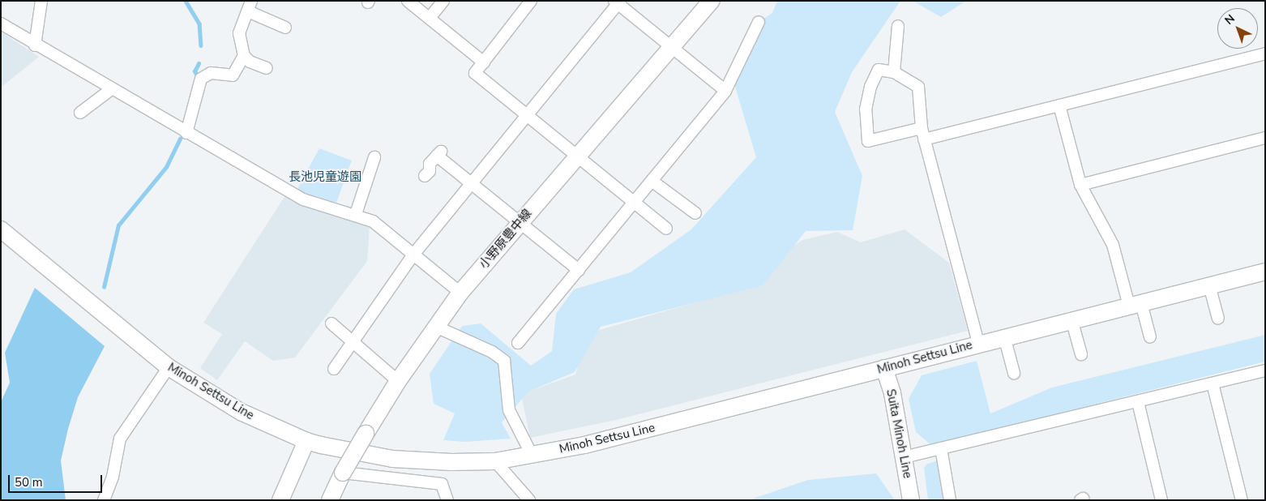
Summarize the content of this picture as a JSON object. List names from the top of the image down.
{
  "streets": {
    "main road": ["小野原豊中線", "Minoh Settsu Line", "Suita Minoh Line"]
  },
  "crossings": [
    ["Minoh Settsu Line", "Suita Minoh Line"]
  ],
  "parks": ["長池児童遊園"],
  "scale_bar": "50 m",
  "north": "top left"
}
